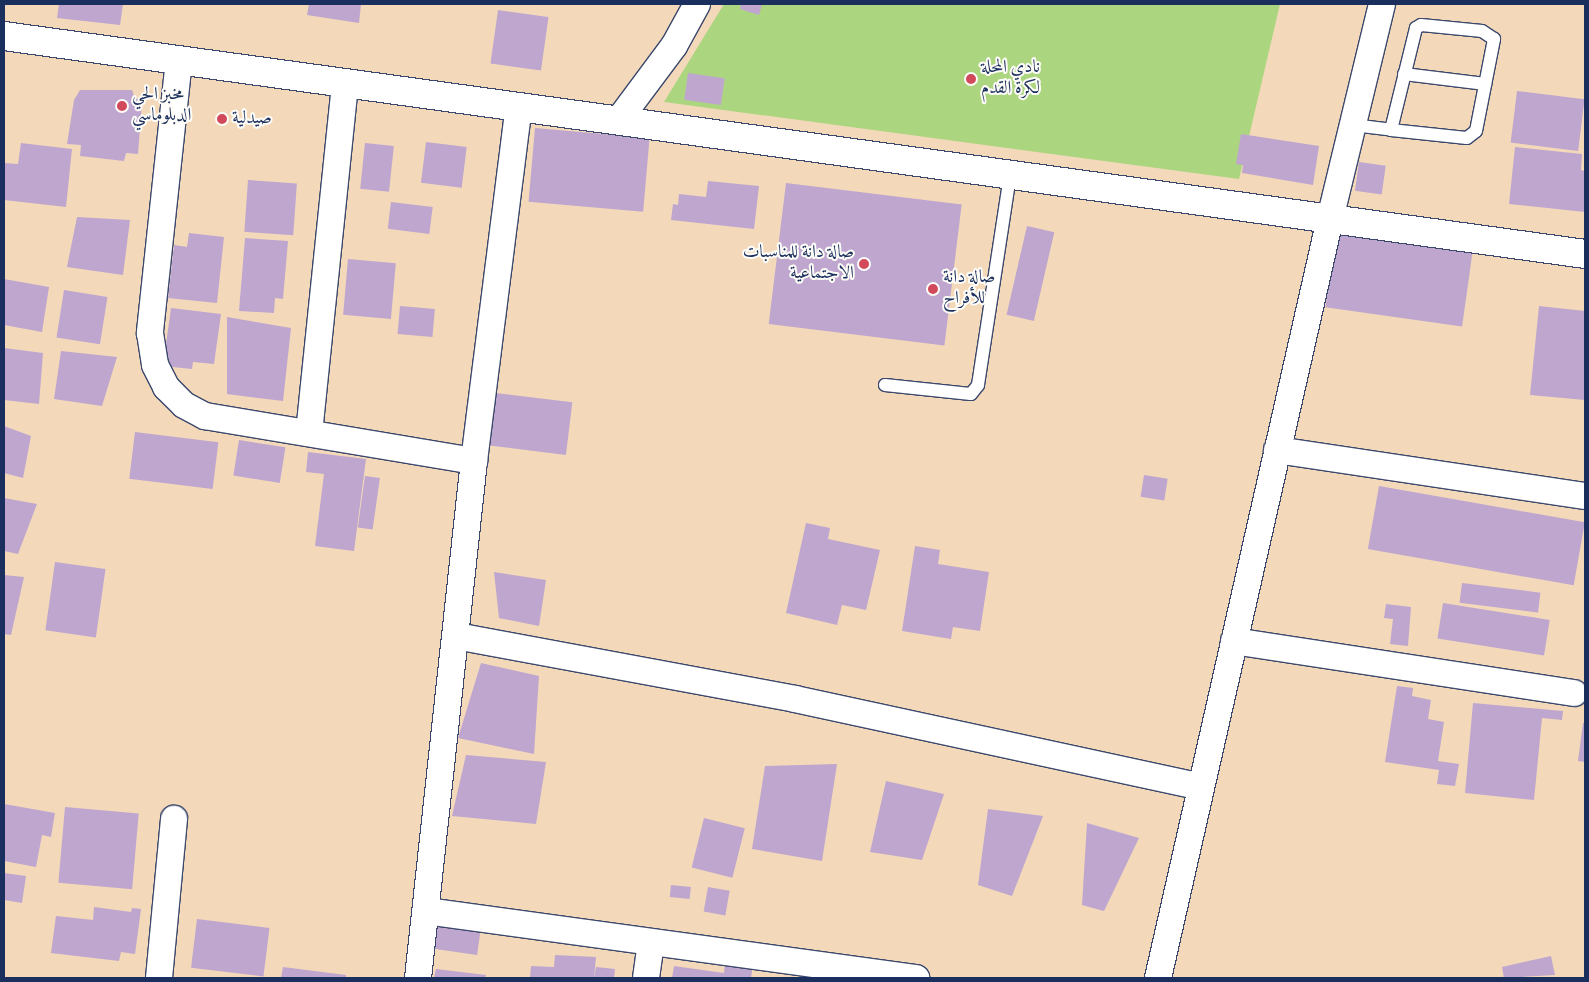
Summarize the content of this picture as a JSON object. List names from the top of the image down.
{
  "places": [
    "نادي المحلة لكرة القدم",
    "مخبز الحي الدبلوماسي",
    "صيدلية",
    "صالة دانة للمناسبات الاجتماعية",
    "صالة دانة للأفراح"
  ]
}
